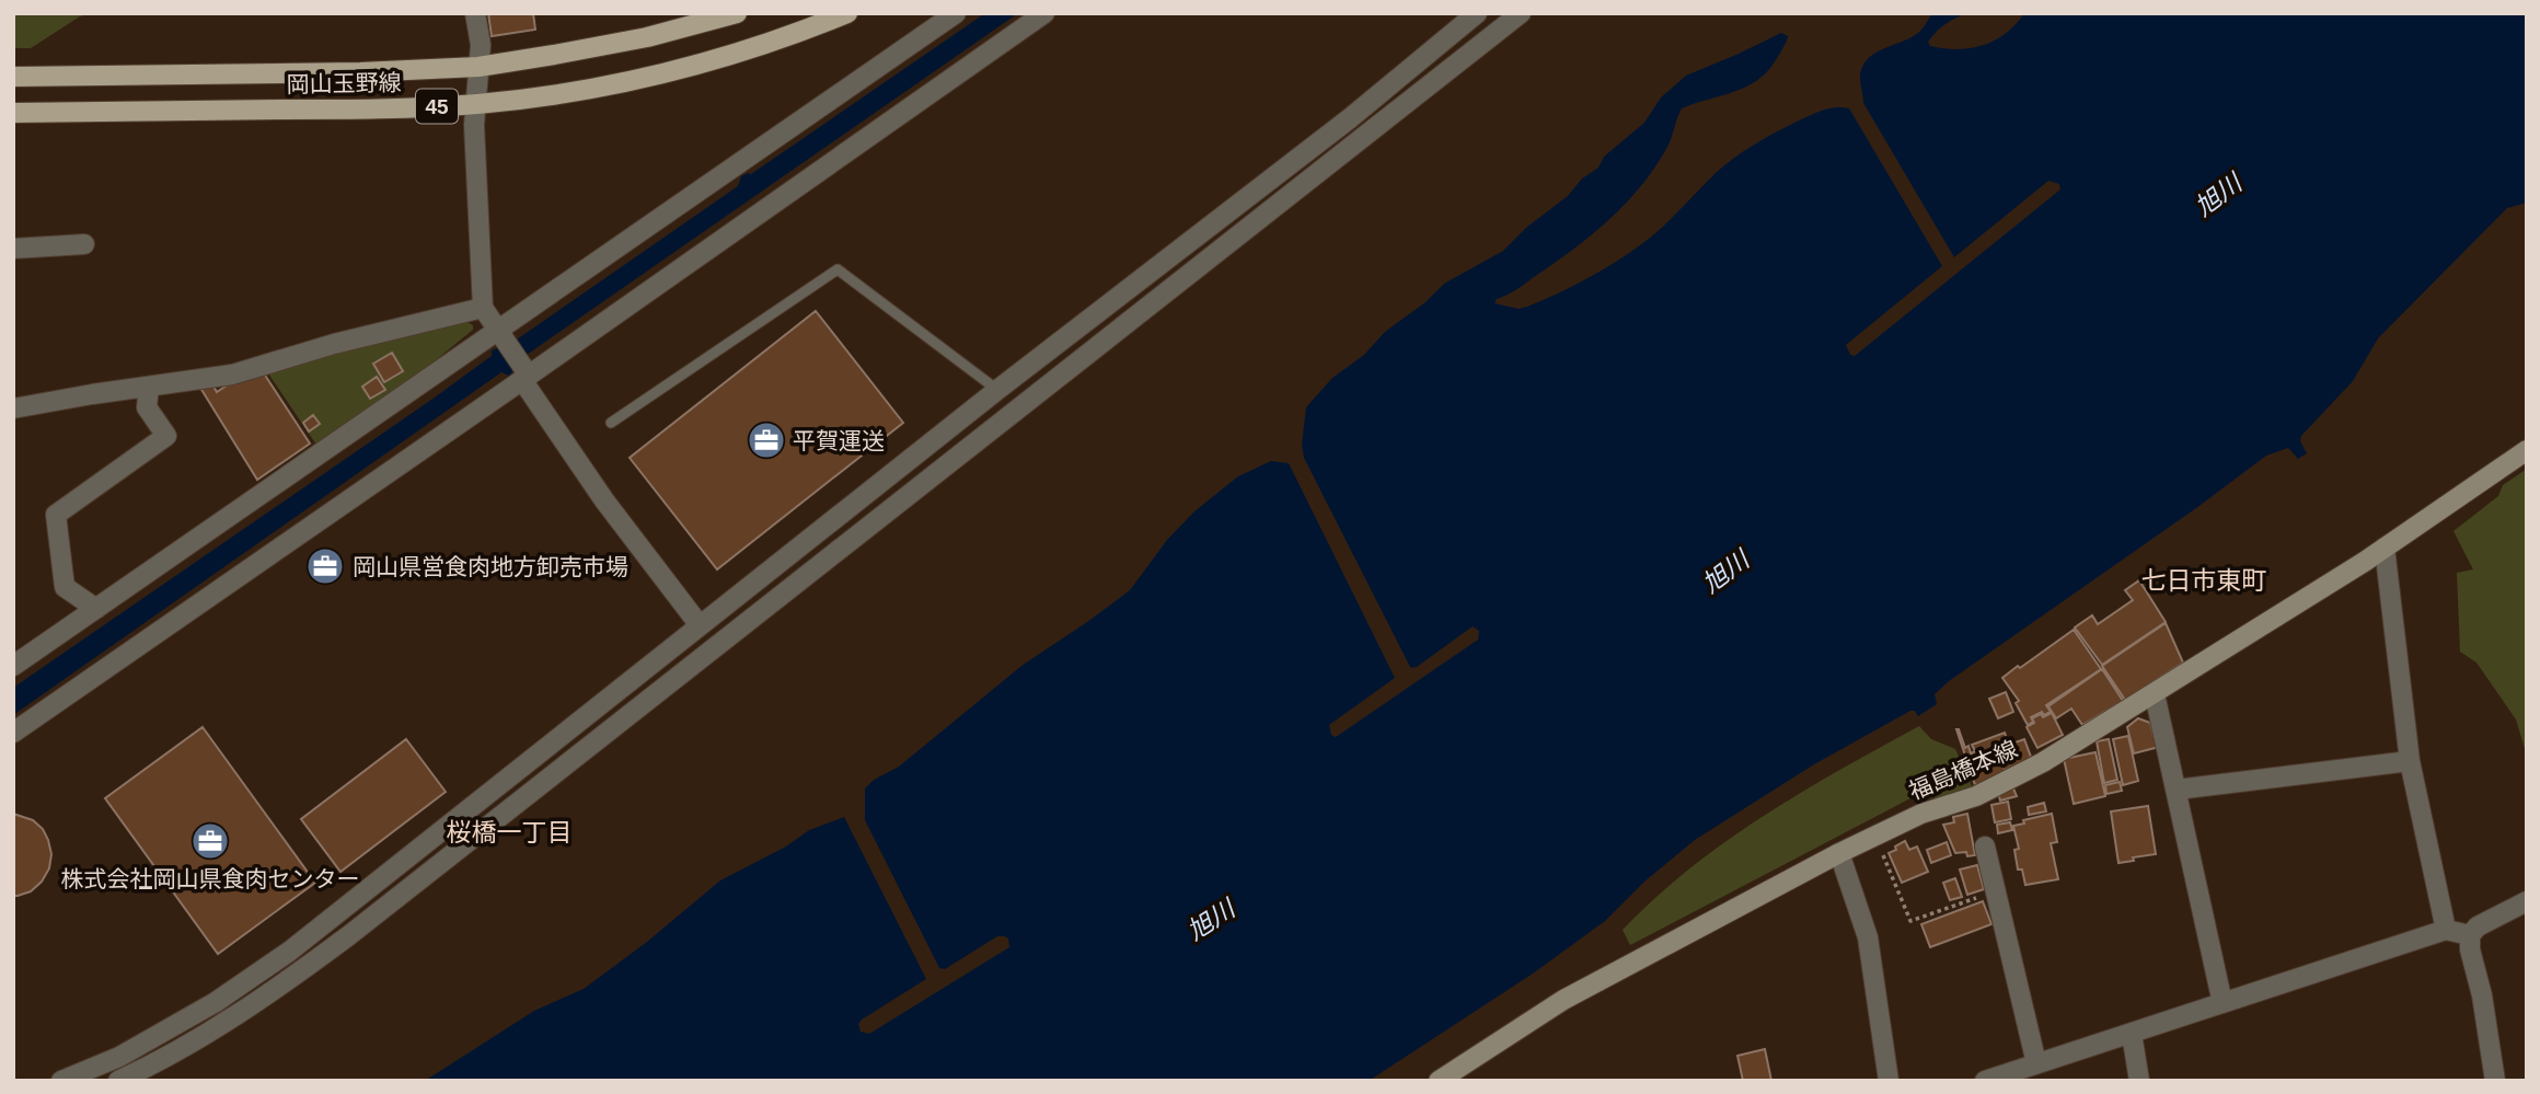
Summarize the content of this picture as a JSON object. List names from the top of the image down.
{
  "streets": {
    "main road": ["岡山玉野線", "45", "福島橋本線"]
  },
  "districts": ["七日市東町", "桜橋一丁目"],
  "water": ["旭川"],
  "places": {
    "office": ["平賀運送", "岡山県営食肉地方卸売市場", "株式会社岡山県食肉センター"]
  }
}
